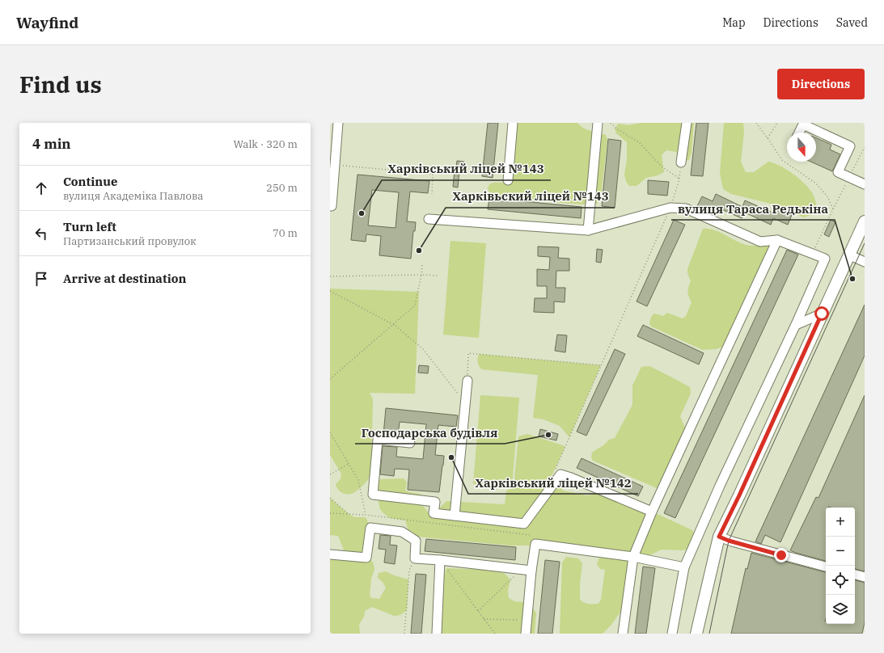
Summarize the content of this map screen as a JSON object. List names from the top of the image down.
{
  "places": [
    "Харківський ліцей №143",
    "Харківьский ліцей №143",
    "вулиця Тараса Редькіна",
    "Господарська будівля",
    "Харківський ліцей №142"
  ],
  "north": "bottom",
  "page": {
    "header": "Wayfind",
    "nav": ["Map", "Directions", "Saved"],
    "buttons": "Directions",
    "title": "Find us",
    "heading": ["4 min", "Walk · 320 m"],
    "list": [
      ["Continue", "вулиця Академіка Павлова", "250 m"],
      ["Turn left", "Партизанський провулок", "70 m"],
      "Arrive at destination"
    ],
    "map_buttons": ["+", "−"]
  }
}
